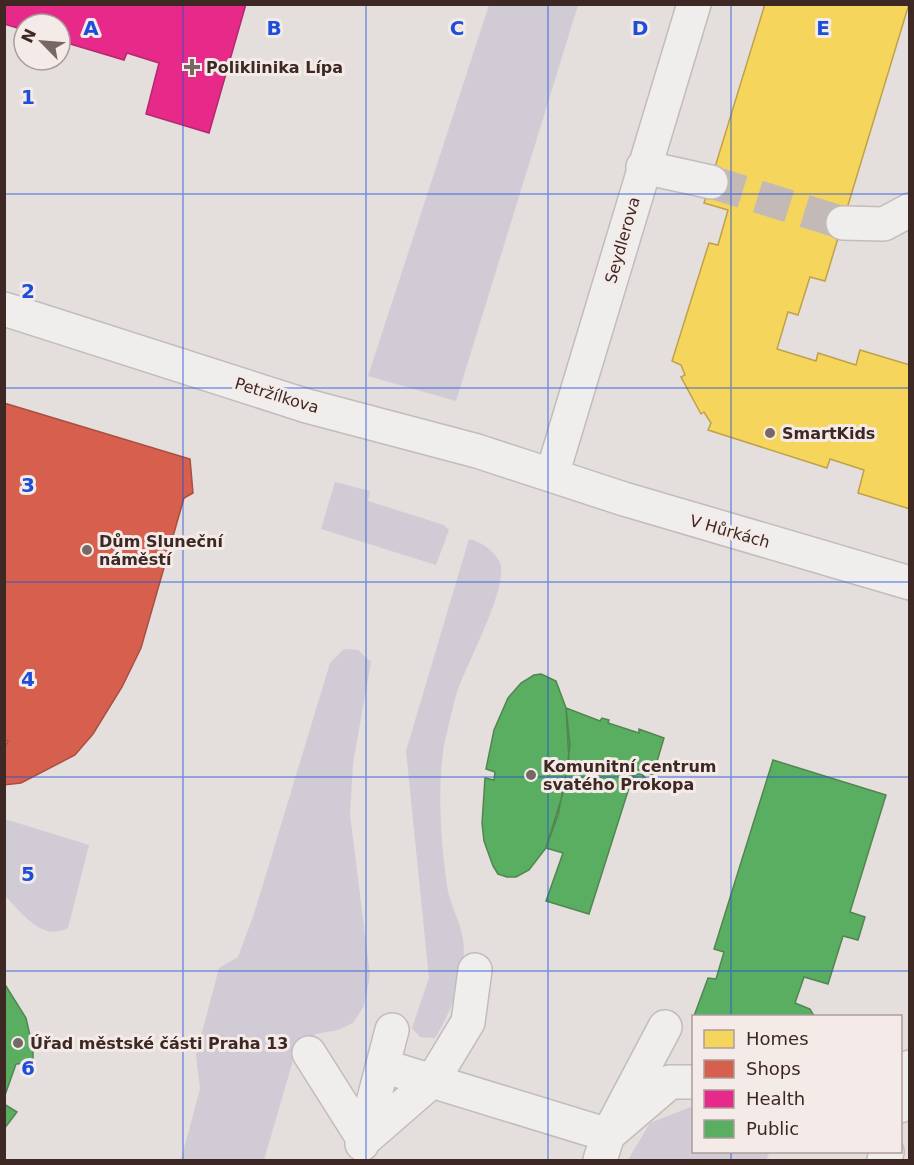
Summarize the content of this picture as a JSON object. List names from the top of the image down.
{
  "streets": {
    "street": ["Seydlerova", "Petržílkova", "V Hůrkách"]
  },
  "crossings": [
    ["Seydlerova", "Petržílkova"],
    ["Seydlerova", "V Hůrkách"],
    ["Petržílkova", "V Hůrkách"]
  ],
  "places": {
    "health": ["Poliklinika Lípa"],
    "other": [
      "SmartKids",
      "Dům Sluneční náměstí",
      "Komunitní centrum svatého Prokopa",
      "Úřad městské části Praha 13"
    ]
  },
  "legend": [
    "Homes",
    "Shops",
    "Health",
    "Public"
  ],
  "north": "top left",
  "grid": {
    "columns": [
      "A",
      "B",
      "C",
      "D",
      "E"
    ],
    "rows": [
      "1",
      "2",
      "3",
      "4",
      "5",
      "6"
    ]
  }
}
